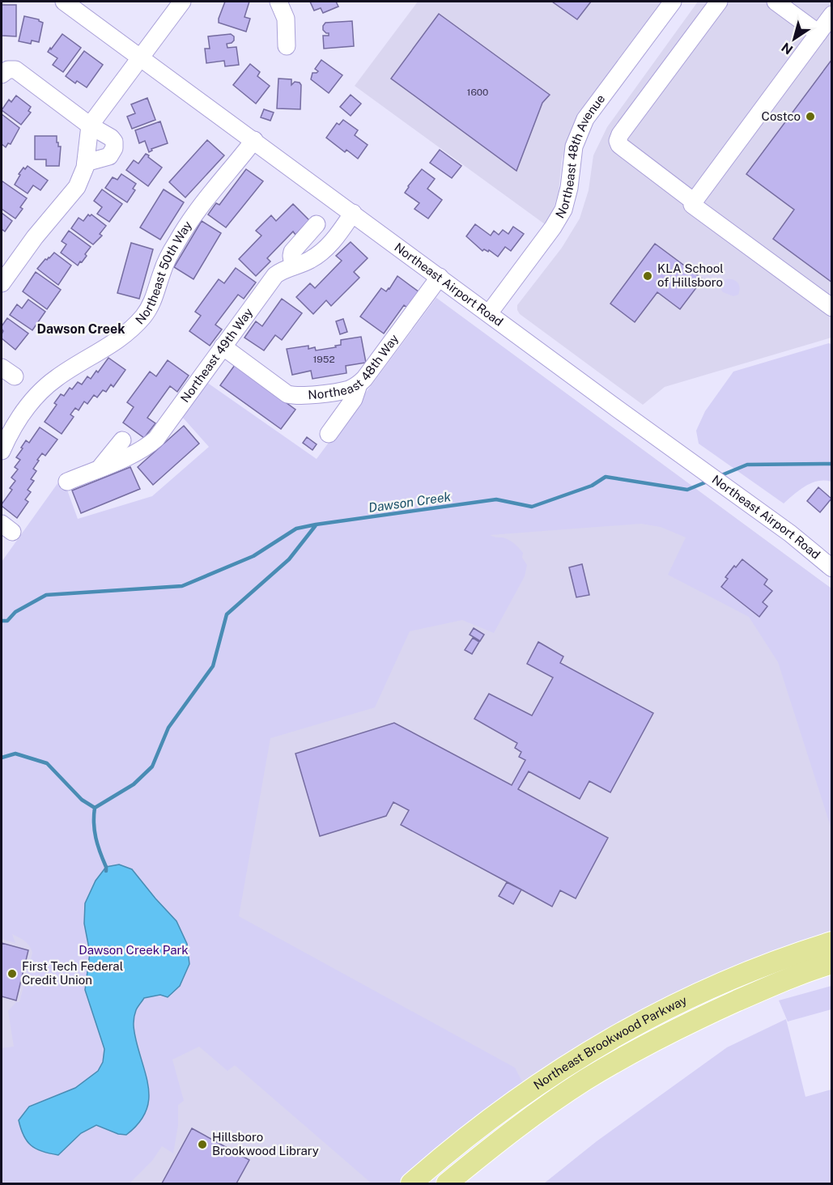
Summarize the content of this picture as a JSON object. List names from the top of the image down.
{
  "streets": {
    "main road": ["Northeast Brookwood Parkway"],
    "street": [
      "Northeast 48th Avenue",
      "Northeast 50th Way",
      "Northeast Airport Road",
      "Northeast 49th Way",
      "Northeast 48th Way"
    ]
  },
  "crossings": [
    ["Northeast 48th Avenue", "Northeast Airport Road"],
    ["Northeast 50th Way", "Northeast Airport Road"],
    ["Northeast Airport Road", "Northeast 49th Way"],
    ["Northeast Airport Road", "Northeast 48th Way"],
    ["Northeast 49th Way", "Northeast 48th Way"]
  ],
  "districts": ["Dawson Creek"],
  "water": ["Dawson Creek"],
  "parks": ["Dawson Creek Park"],
  "places": [
    "Costco",
    "KLA School of Hillsboro",
    "First Tech Federal Credit Union",
    "Hillsboro Brookwood Library"
  ],
  "house_numbers": ["1600", "1952"],
  "north": "bottom left"
}
